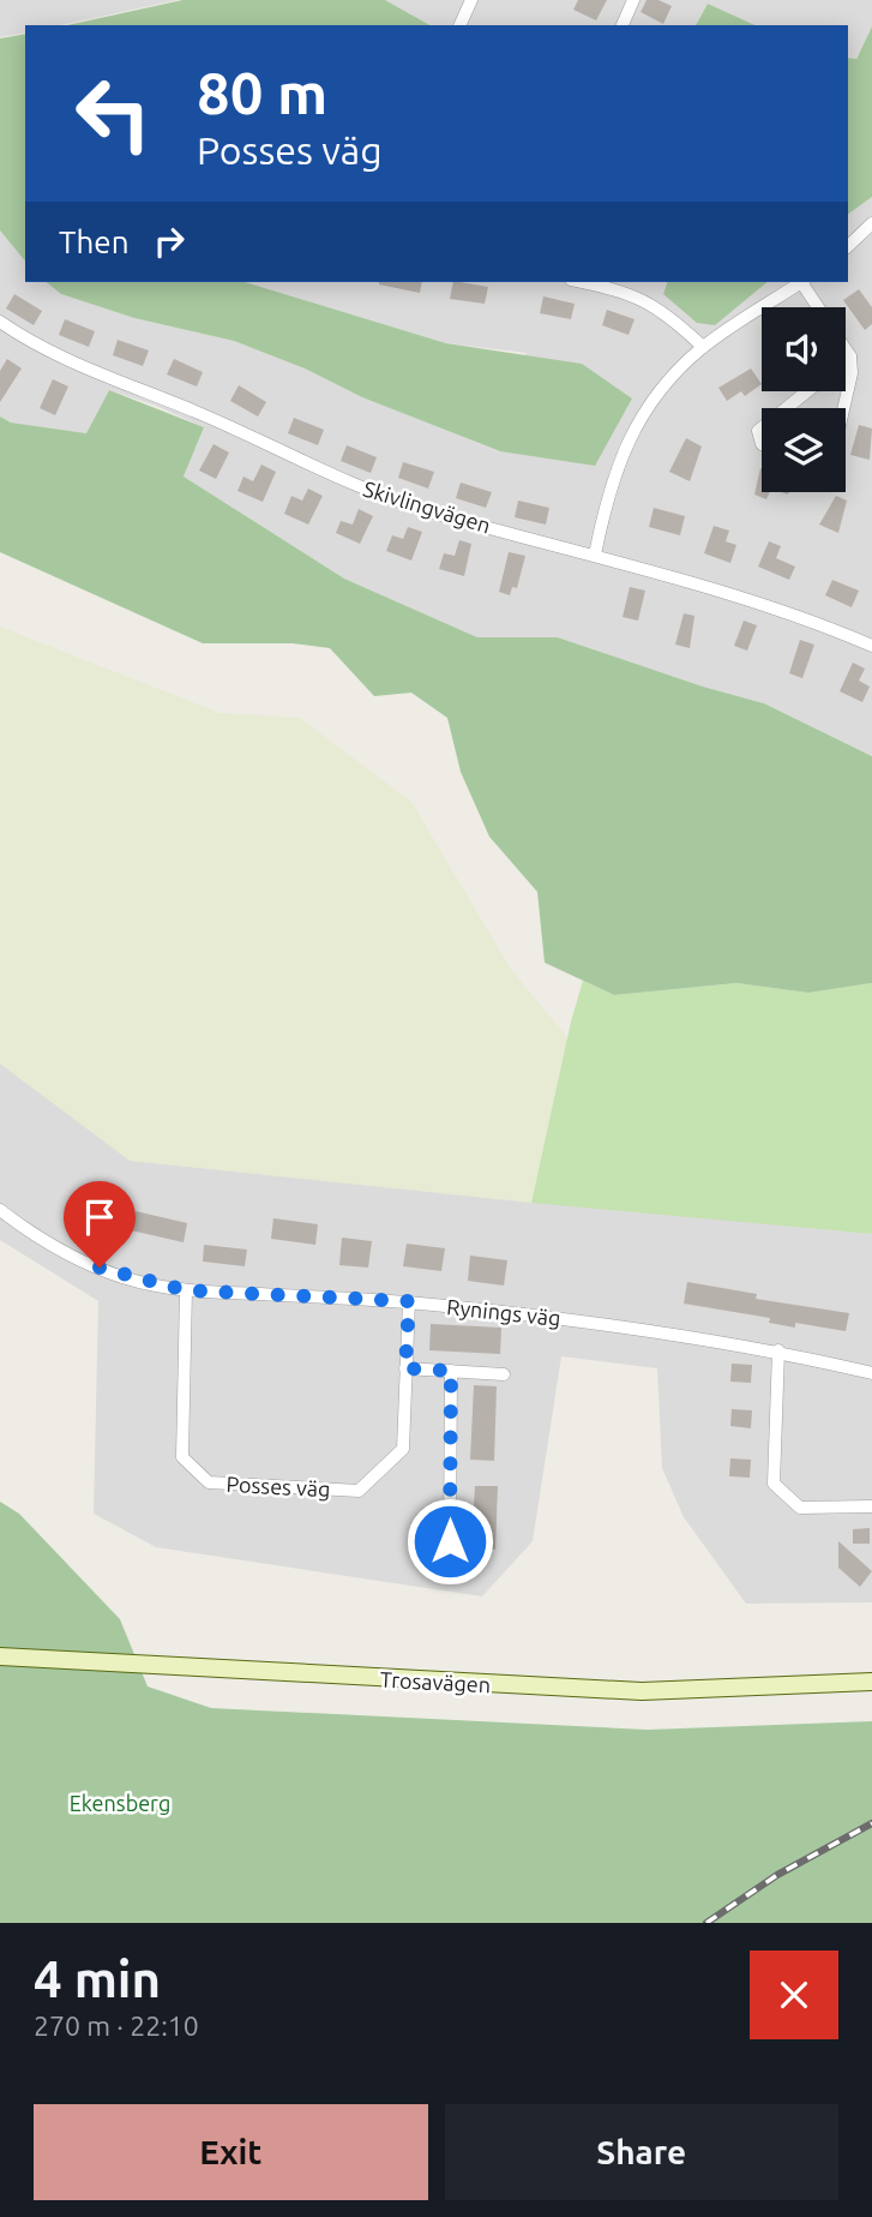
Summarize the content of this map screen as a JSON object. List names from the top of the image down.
{
  "streets": {
    "main road": ["Trosavägen"],
    "street": ["Skivlingvägen", "Rynings väg", "Posses väg"]
  },
  "crossings": [
    ["Rynings väg", "Posses väg"]
  ],
  "parks": ["Ekensberg"],
  "page": {
    "turn": ["80 m", "Posses väg"],
    "then": "Then",
    "heading": ["4 min", "270 m · 22:10"],
    "buttons": ["Exit", "Share"]
  }
}
